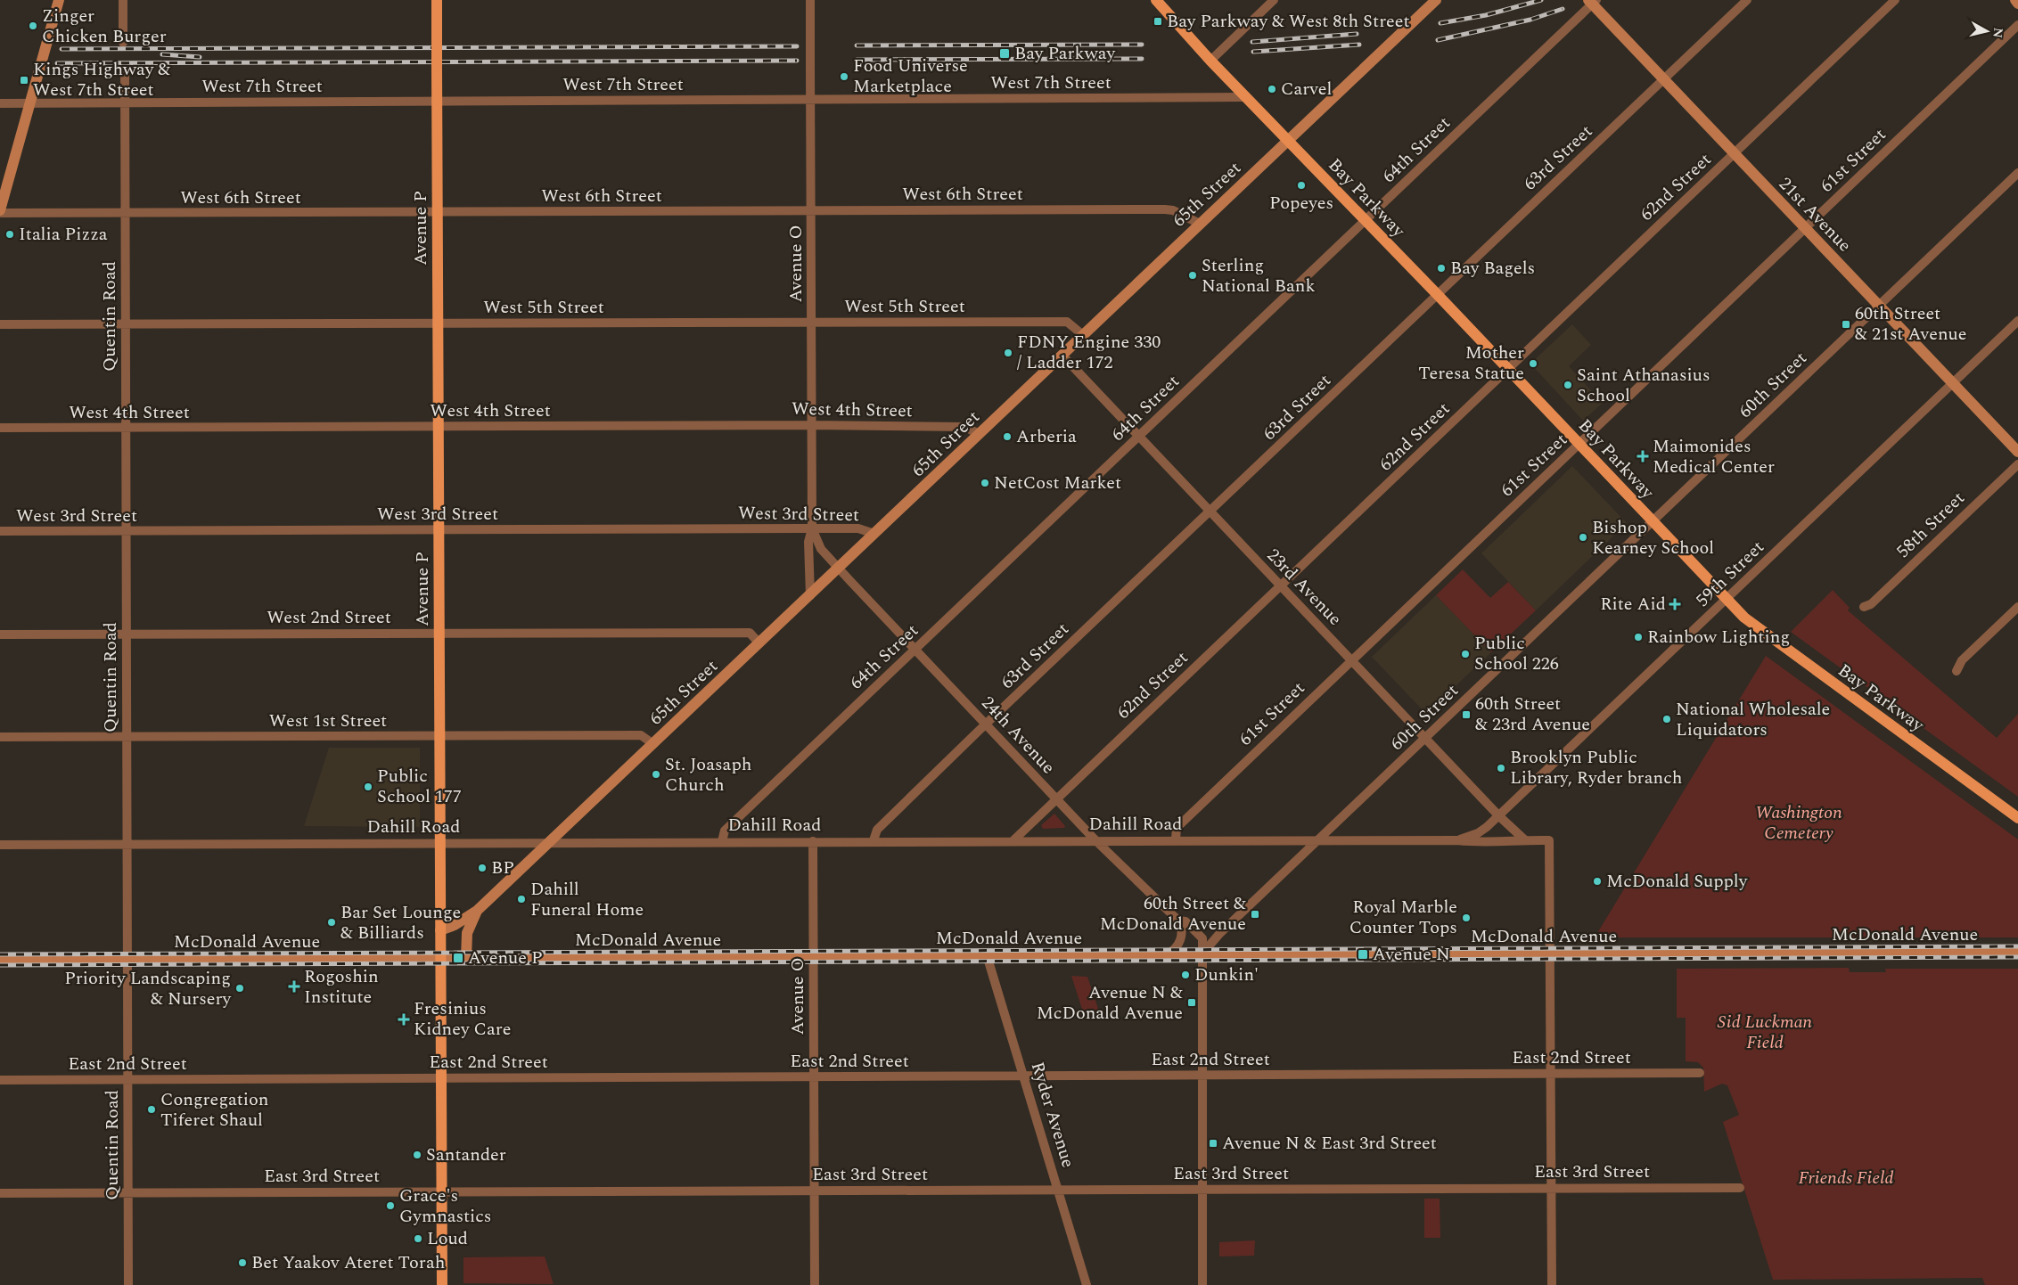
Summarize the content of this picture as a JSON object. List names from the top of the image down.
{
  "streets": {
    "main road": [
      "65th Street",
      "Bay Parkway",
      "21st Avenue",
      "Avenue P",
      "McDonald Avenue"
    ],
    "street": [
      "West 7th Street",
      "64th Street",
      "63rd Street",
      "61st Street",
      "62nd Street",
      "West 6th Street",
      "Avenue O",
      "West 5th Street",
      "Quentin Road",
      "60th Street",
      "West 4th Street",
      "West 3rd Street",
      "58th Street",
      "59th Street",
      "23rd Avenue",
      "West 2nd Street",
      "West 1st Street",
      "24th Avenue",
      "Dahill Road",
      "East 2nd Street",
      "Ryder Avenue",
      "East 3rd Street"
    ]
  },
  "crossings": [
    ["West 7th Street", "Bay Parkway"],
    ["West 7th Street", "Avenue P"],
    ["West 7th Street", "Avenue O"],
    ["West 7th Street", "Quentin Road"],
    ["64th Street", "Bay Parkway"],
    ["64th Street", "21st Avenue"],
    ["64th Street", "23rd Avenue"],
    ["64th Street", "24th Avenue"],
    ["64th Street", "Dahill Road"],
    ["63rd Street", "Bay Parkway"],
    ["63rd Street", "21st Avenue"],
    ["63rd Street", "23rd Avenue"],
    ["63rd Street", "24th Avenue"],
    ["63rd Street", "Dahill Road"],
    ["61st Street", "Bay Parkway"],
    ["61st Street", "21st Avenue"],
    ["61st Street", "23rd Avenue"],
    ["61st Street", "Dahill Road"],
    ["62nd Street", "Bay Parkway"],
    ["62nd Street", "21st Avenue"],
    ["62nd Street", "23rd Avenue"],
    ["62nd Street", "24th Avenue"],
    ["62nd Street", "Dahill Road"],
    ["West 6th Street", "65th Street"],
    ["West 6th Street", "Avenue P"],
    ["West 6th Street", "Avenue O"],
    ["West 6th Street", "Quentin Road"],
    ["65th Street", "Bay Parkway"],
    ["65th Street", "Avenue P"],
    ["65th Street", "Avenue O"],
    ["65th Street", "West 5th Street"],
    ["65th Street", "West 4th Street"],
    ["65th Street", "West 3rd Street"],
    ["65th Street", "23rd Avenue"],
    ["65th Street", "West 2nd Street"],
    ["65th Street", "West 1st Street"],
    ["65th Street", "24th Avenue"],
    ["65th Street", "Dahill Road"],
    ["65th Street", "McDonald Avenue"],
    ["Bay Parkway", "60th Street"],
    ["Bay Parkway", "59th Street"],
    ["21st Avenue", "60th Street"],
    ["21st Avenue", "59th Street"],
    ["Avenue P", "West 5th Street"],
    ["Avenue P", "West 4th Street"],
    ["Avenue P", "West 3rd Street"],
    ["Avenue P", "West 2nd Street"],
    ["Avenue P", "West 1st Street"],
    ["Avenue P", "Dahill Road"],
    ["Avenue P", "McDonald Avenue"],
    ["Avenue P", "East 2nd Street"],
    ["Avenue P", "East 3rd Street"],
    ["Avenue O", "West 5th Street"],
    ["Avenue O", "West 4th Street"],
    ["Avenue O", "West 3rd Street"],
    ["Avenue O", "24th Avenue"],
    ["Avenue O", "Dahill Road"],
    ["Avenue O", "McDonald Avenue"],
    ["Avenue O", "East 2nd Street"],
    ["Avenue O", "East 3rd Street"],
    ["West 5th Street", "Quentin Road"],
    ["Quentin Road", "West 4th Street"],
    ["Quentin Road", "West 3rd Street"],
    ["Quentin Road", "West 2nd Street"],
    ["Quentin Road", "West 1st Street"],
    ["Quentin Road", "Dahill Road"],
    ["Quentin Road", "McDonald Avenue"],
    ["Quentin Road", "East 2nd Street"],
    ["Quentin Road", "East 3rd Street"],
    ["60th Street", "23rd Avenue"],
    ["60th Street", "24th Avenue"],
    ["60th Street", "Dahill Road"],
    ["60th Street", "McDonald Avenue"],
    ["59th Street", "23rd Avenue"],
    ["59th Street", "Dahill Road"],
    ["23rd Avenue", "Dahill Road"],
    ["24th Avenue", "Dahill Road"],
    ["24th Avenue", "McDonald Avenue"],
    ["Dahill Road", "McDonald Avenue"],
    ["McDonald Avenue", "Ryder Avenue"],
    ["East 2nd Street", "Ryder Avenue"],
    ["Ryder Avenue", "East 3rd Street"]
  ],
  "parks": ["Washington Cemetery", "Sid Luckman Field", "Friends Field"],
  "places": {
    "transit": [
      "Bay Parkway & West 8th Street",
      "Bay Parkway",
      "Kings Highway & West 7th Street",
      "60th Street & 21st Avenue",
      "60th Street & 23rd Avenue",
      "60th Street & McDonald Avenue",
      "Avenue N",
      "Avenue P",
      "Avenue N & McDonald Avenue",
      "Avenue N & East 3rd Street"
    ],
    "other": [
      "Zinger Chicken Burger",
      "Food Universe Marketplace",
      "Carvel",
      "Popeyes",
      "Italia Pizza",
      "Bay Bagels",
      "Sterling National Bank",
      "FDNY Engine 330 / Ladder 172",
      "Mother Teresa Statue",
      "Saint Athanasius School",
      "Arberia",
      "NetCost Market",
      "Bishop Kearney School",
      "Rainbow Lighting",
      "Public School 226",
      "National Wholesale Liquidators",
      "Brooklyn Public Library, Ryder branch",
      "St. Joasaph Church",
      "Public School 177",
      "BP",
      "McDonald Supply",
      "Dahill Funeral Home",
      "Royal Marble Counter Tops",
      "Bar Set Lounge & Billiards",
      "Dunkin'",
      "Priority Landscaping & Nursery",
      "Congregation Tiferet Shaul",
      "Santander",
      "Grace's Gymnastics",
      "Loud",
      "Bet Yaakov Ateret Torah"
    ],
    "health": [
      "Maimonides Medical Center",
      "Rite Aid",
      "Rogoshin Institute",
      "Fresinius Kidney Care"
    ]
  },
  "north": "right"
}
